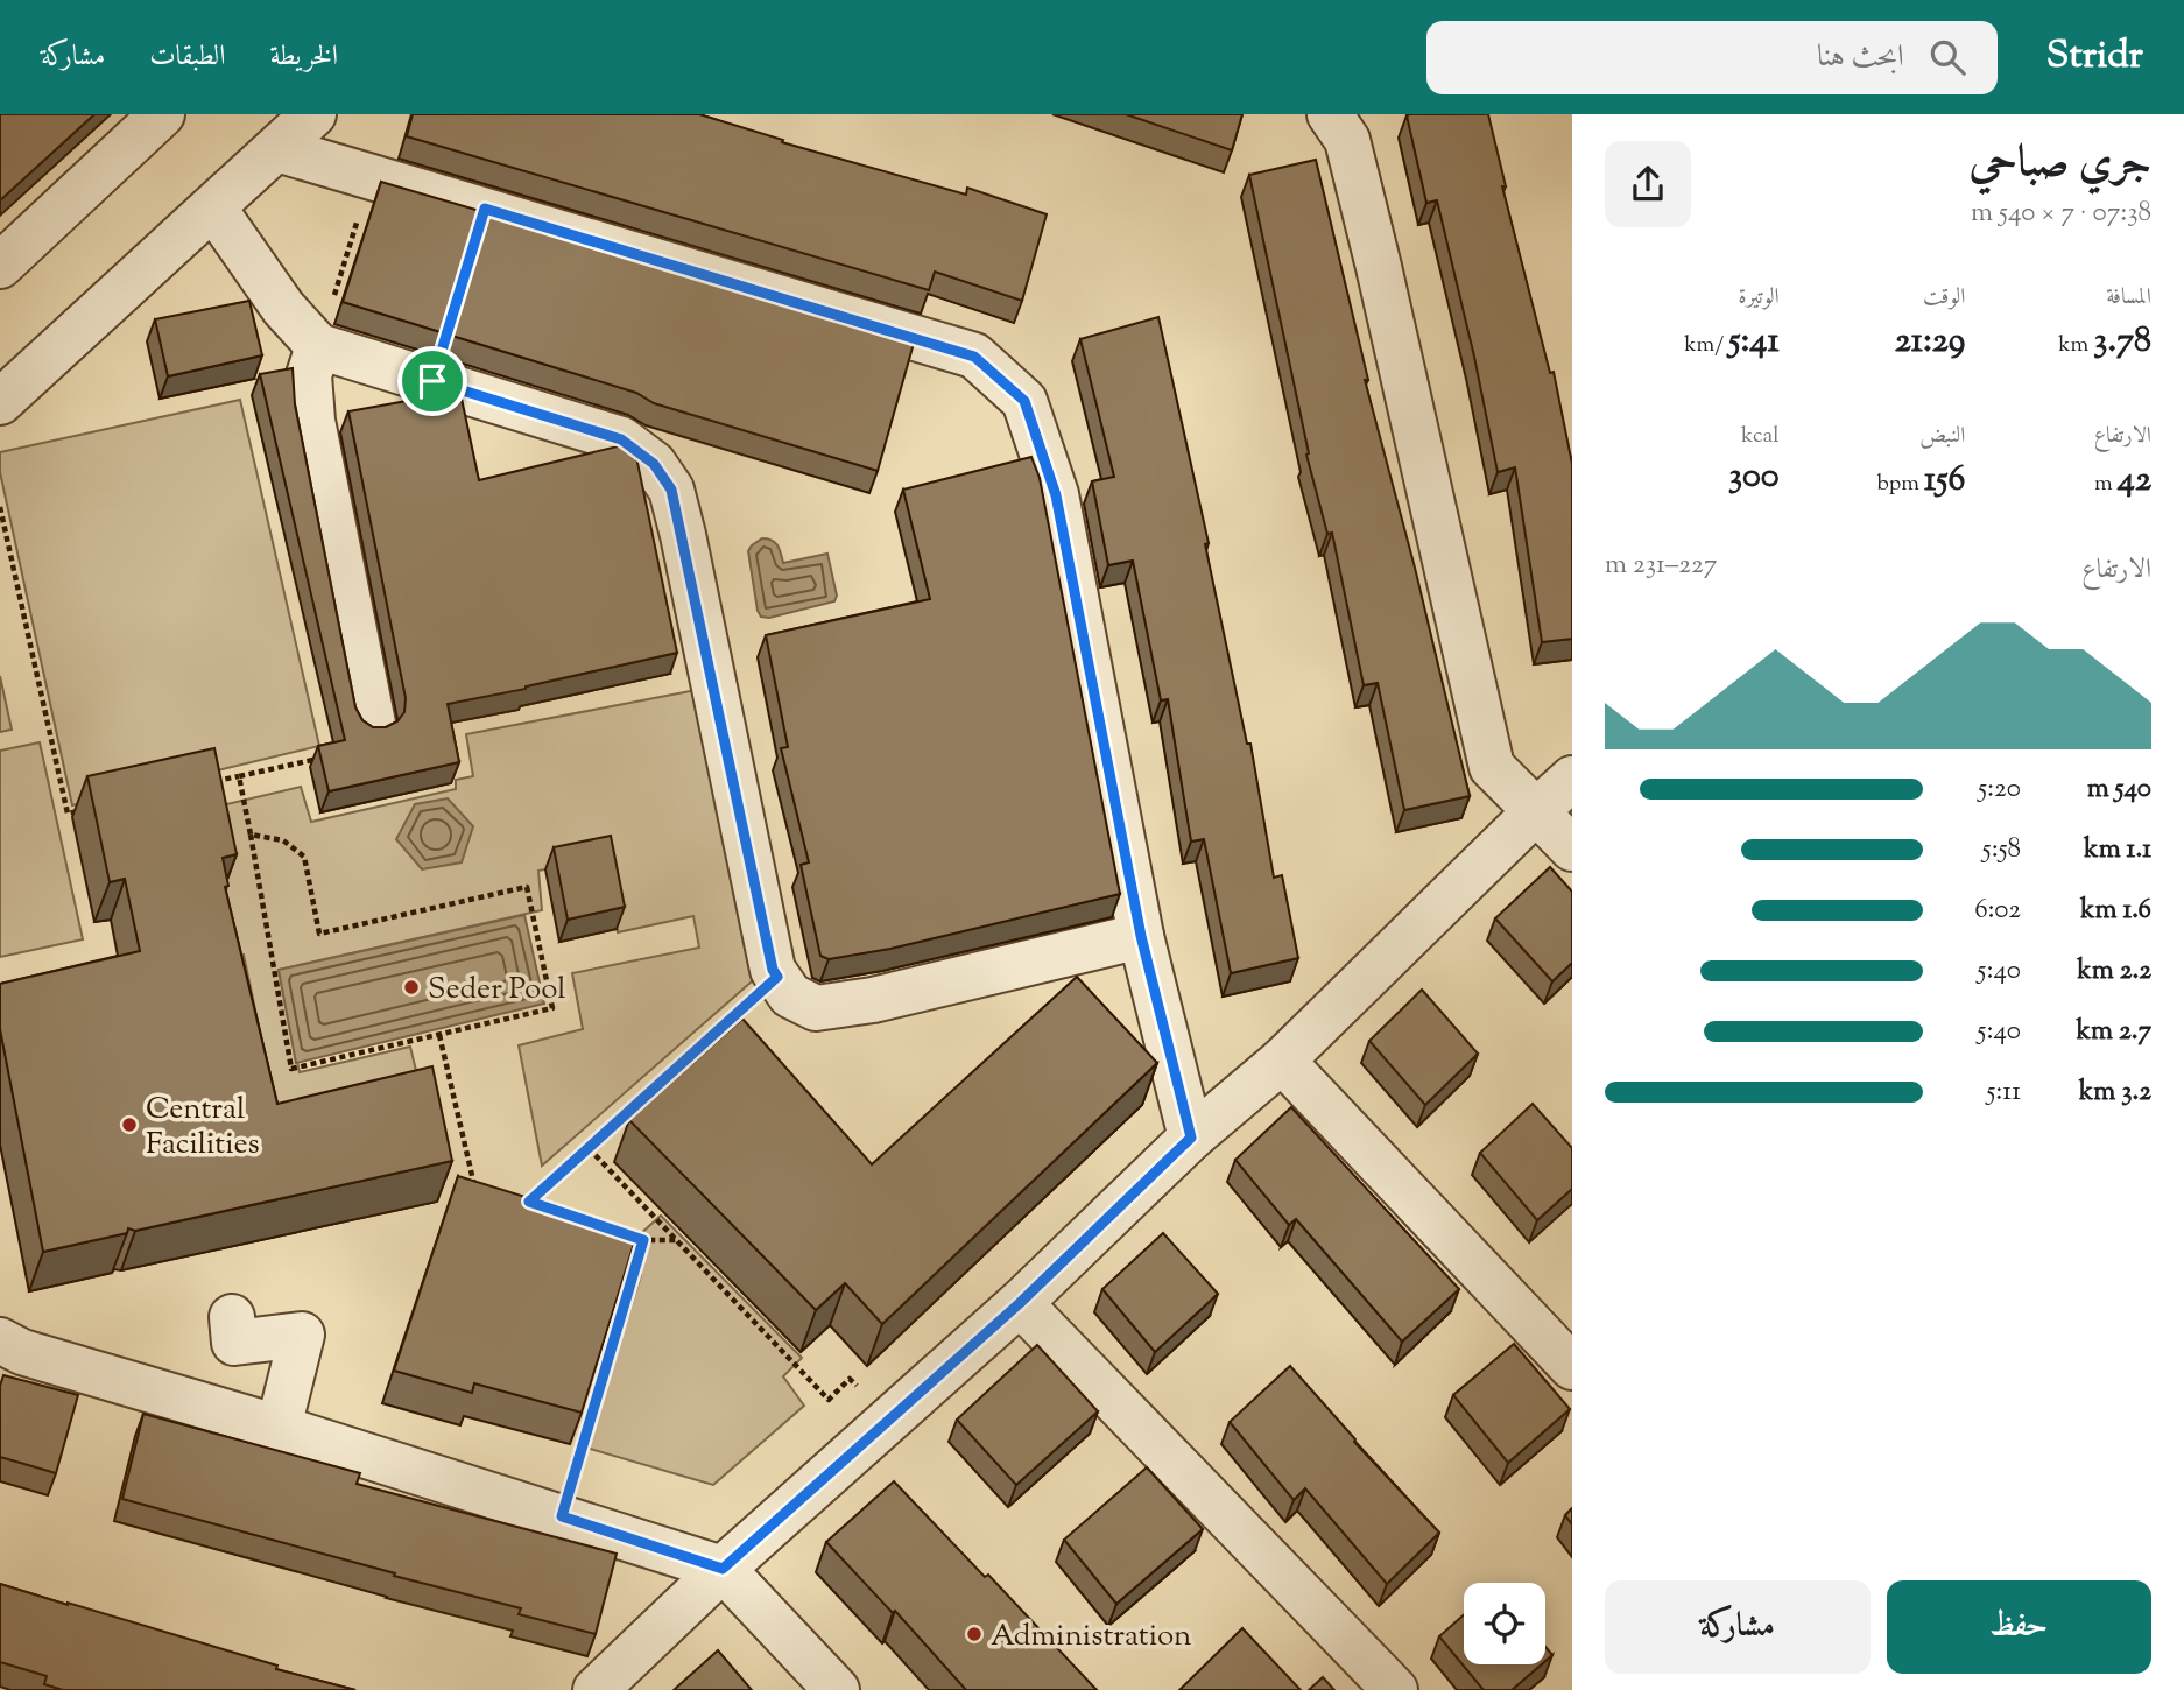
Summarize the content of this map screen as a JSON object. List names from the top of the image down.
{
  "places": ["Seder Pool", "Central Facilities", "Administration"],
  "page": {
    "header": "Stridr",
    "search": "ابحث هنا",
    "nav": ["الخريطة", "الطبقات", "مشاركة"],
    "heading": ["جري صباحي", "07:38 · 7 × 540 m"],
    "stats": [
      ["المسافة", "3.78 km"],
      ["الوقت", "21:29"],
      ["الوتيرة", "5:41 /km"],
      ["الارتفاع", "42 m"],
      ["النبض", "156 bpm"],
      ["kcal", "300"]
    ],
    "chart": ["الارتفاع", "227–231 m"],
    "list": [
      {
        "name": "540 m",
        "note": "5:20"
      },
      {
        "name": "1.1 km",
        "note": "5:58"
      },
      {
        "name": "1.6 km",
        "note": "6:02"
      },
      {
        "name": "2.2 km",
        "note": "5:40"
      },
      {
        "name": "2.7 km",
        "note": "5:40"
      },
      {
        "name": "3.2 km",
        "note": "5:11"
      }
    ],
    "buttons": ["حفظ", "مشاركة"]
  }
}
